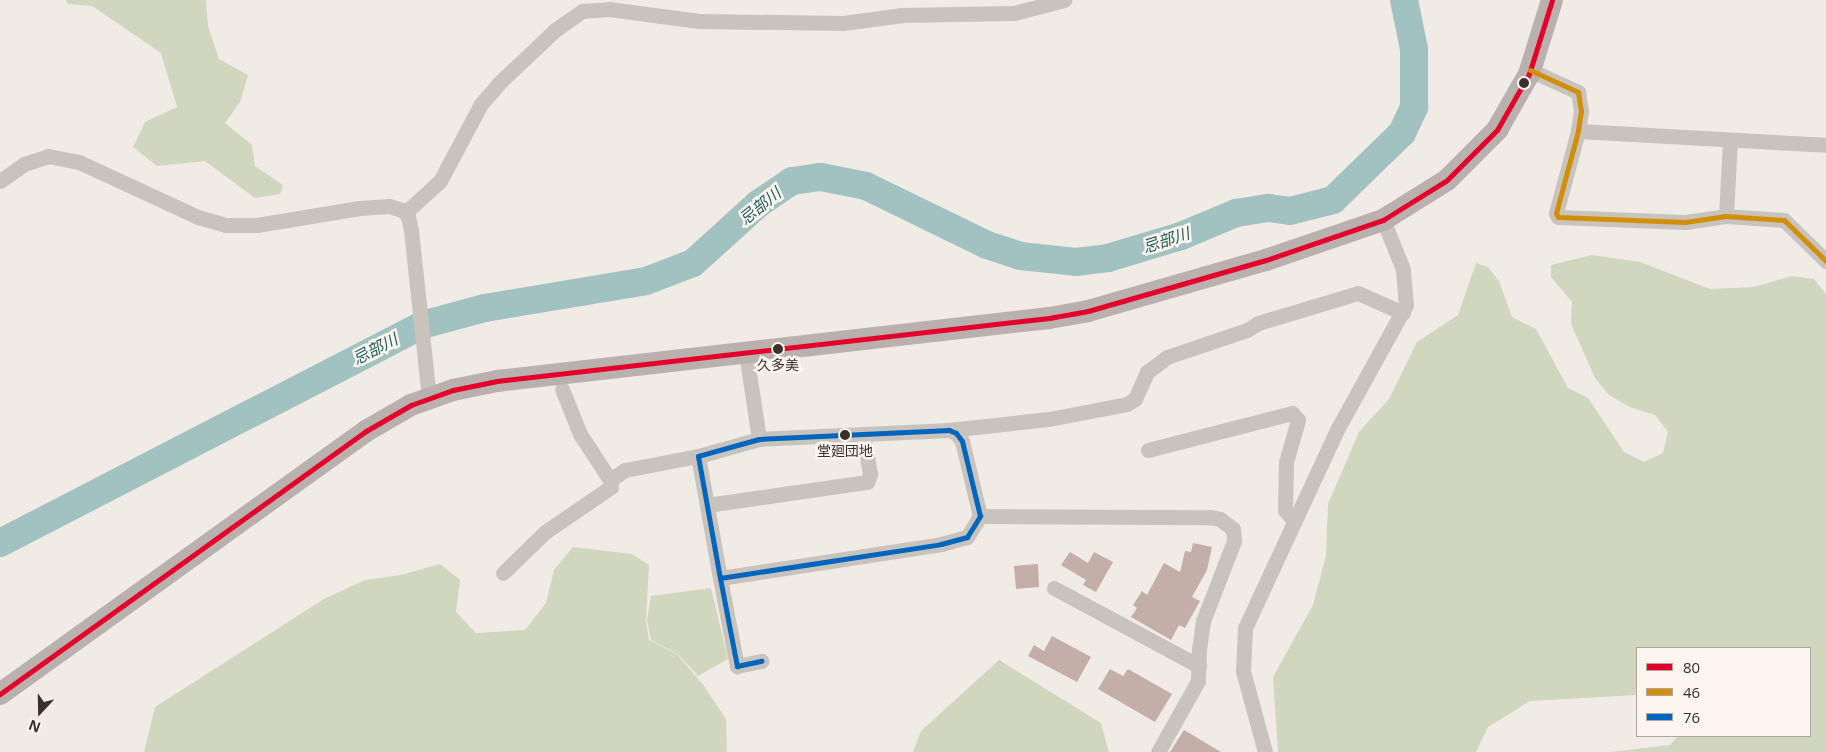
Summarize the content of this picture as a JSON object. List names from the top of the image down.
{
  "water": ["忌部川"],
  "places": ["久多美", "堂廻団地"],
  "lines": ["transit line 80", "transit line 46", "transit line 76"],
  "legend": ["80", "46", "76"],
  "north": "bottom"
}
